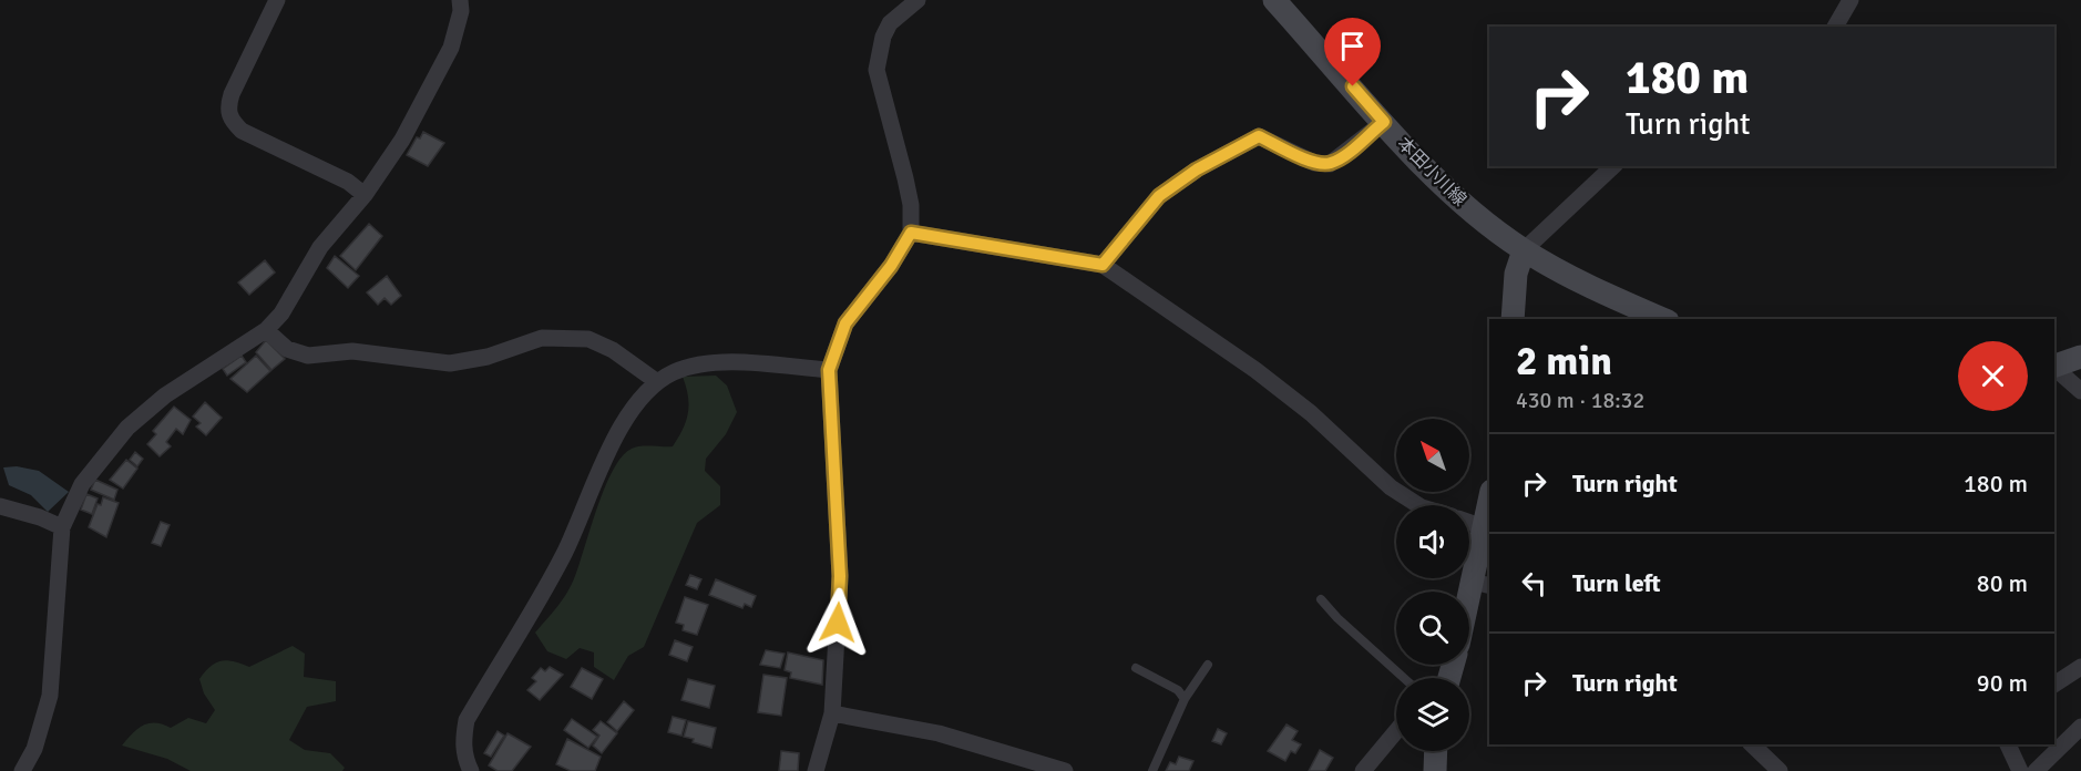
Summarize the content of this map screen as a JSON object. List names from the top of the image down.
{
  "streets": {
    "main road": ["本田小川線"]
  },
  "north": "top left",
  "page": {
    "turn": ["180 m", "Turn right"],
    "heading": ["2 min", "430 m · 18:32"],
    "list": [
      {
        "name": "Turn right",
        "value": "180 m"
      },
      {
        "name": "Turn left",
        "value": "80 m"
      },
      {
        "name": "Turn right",
        "value": "90 m"
      }
    ]
  }
}
